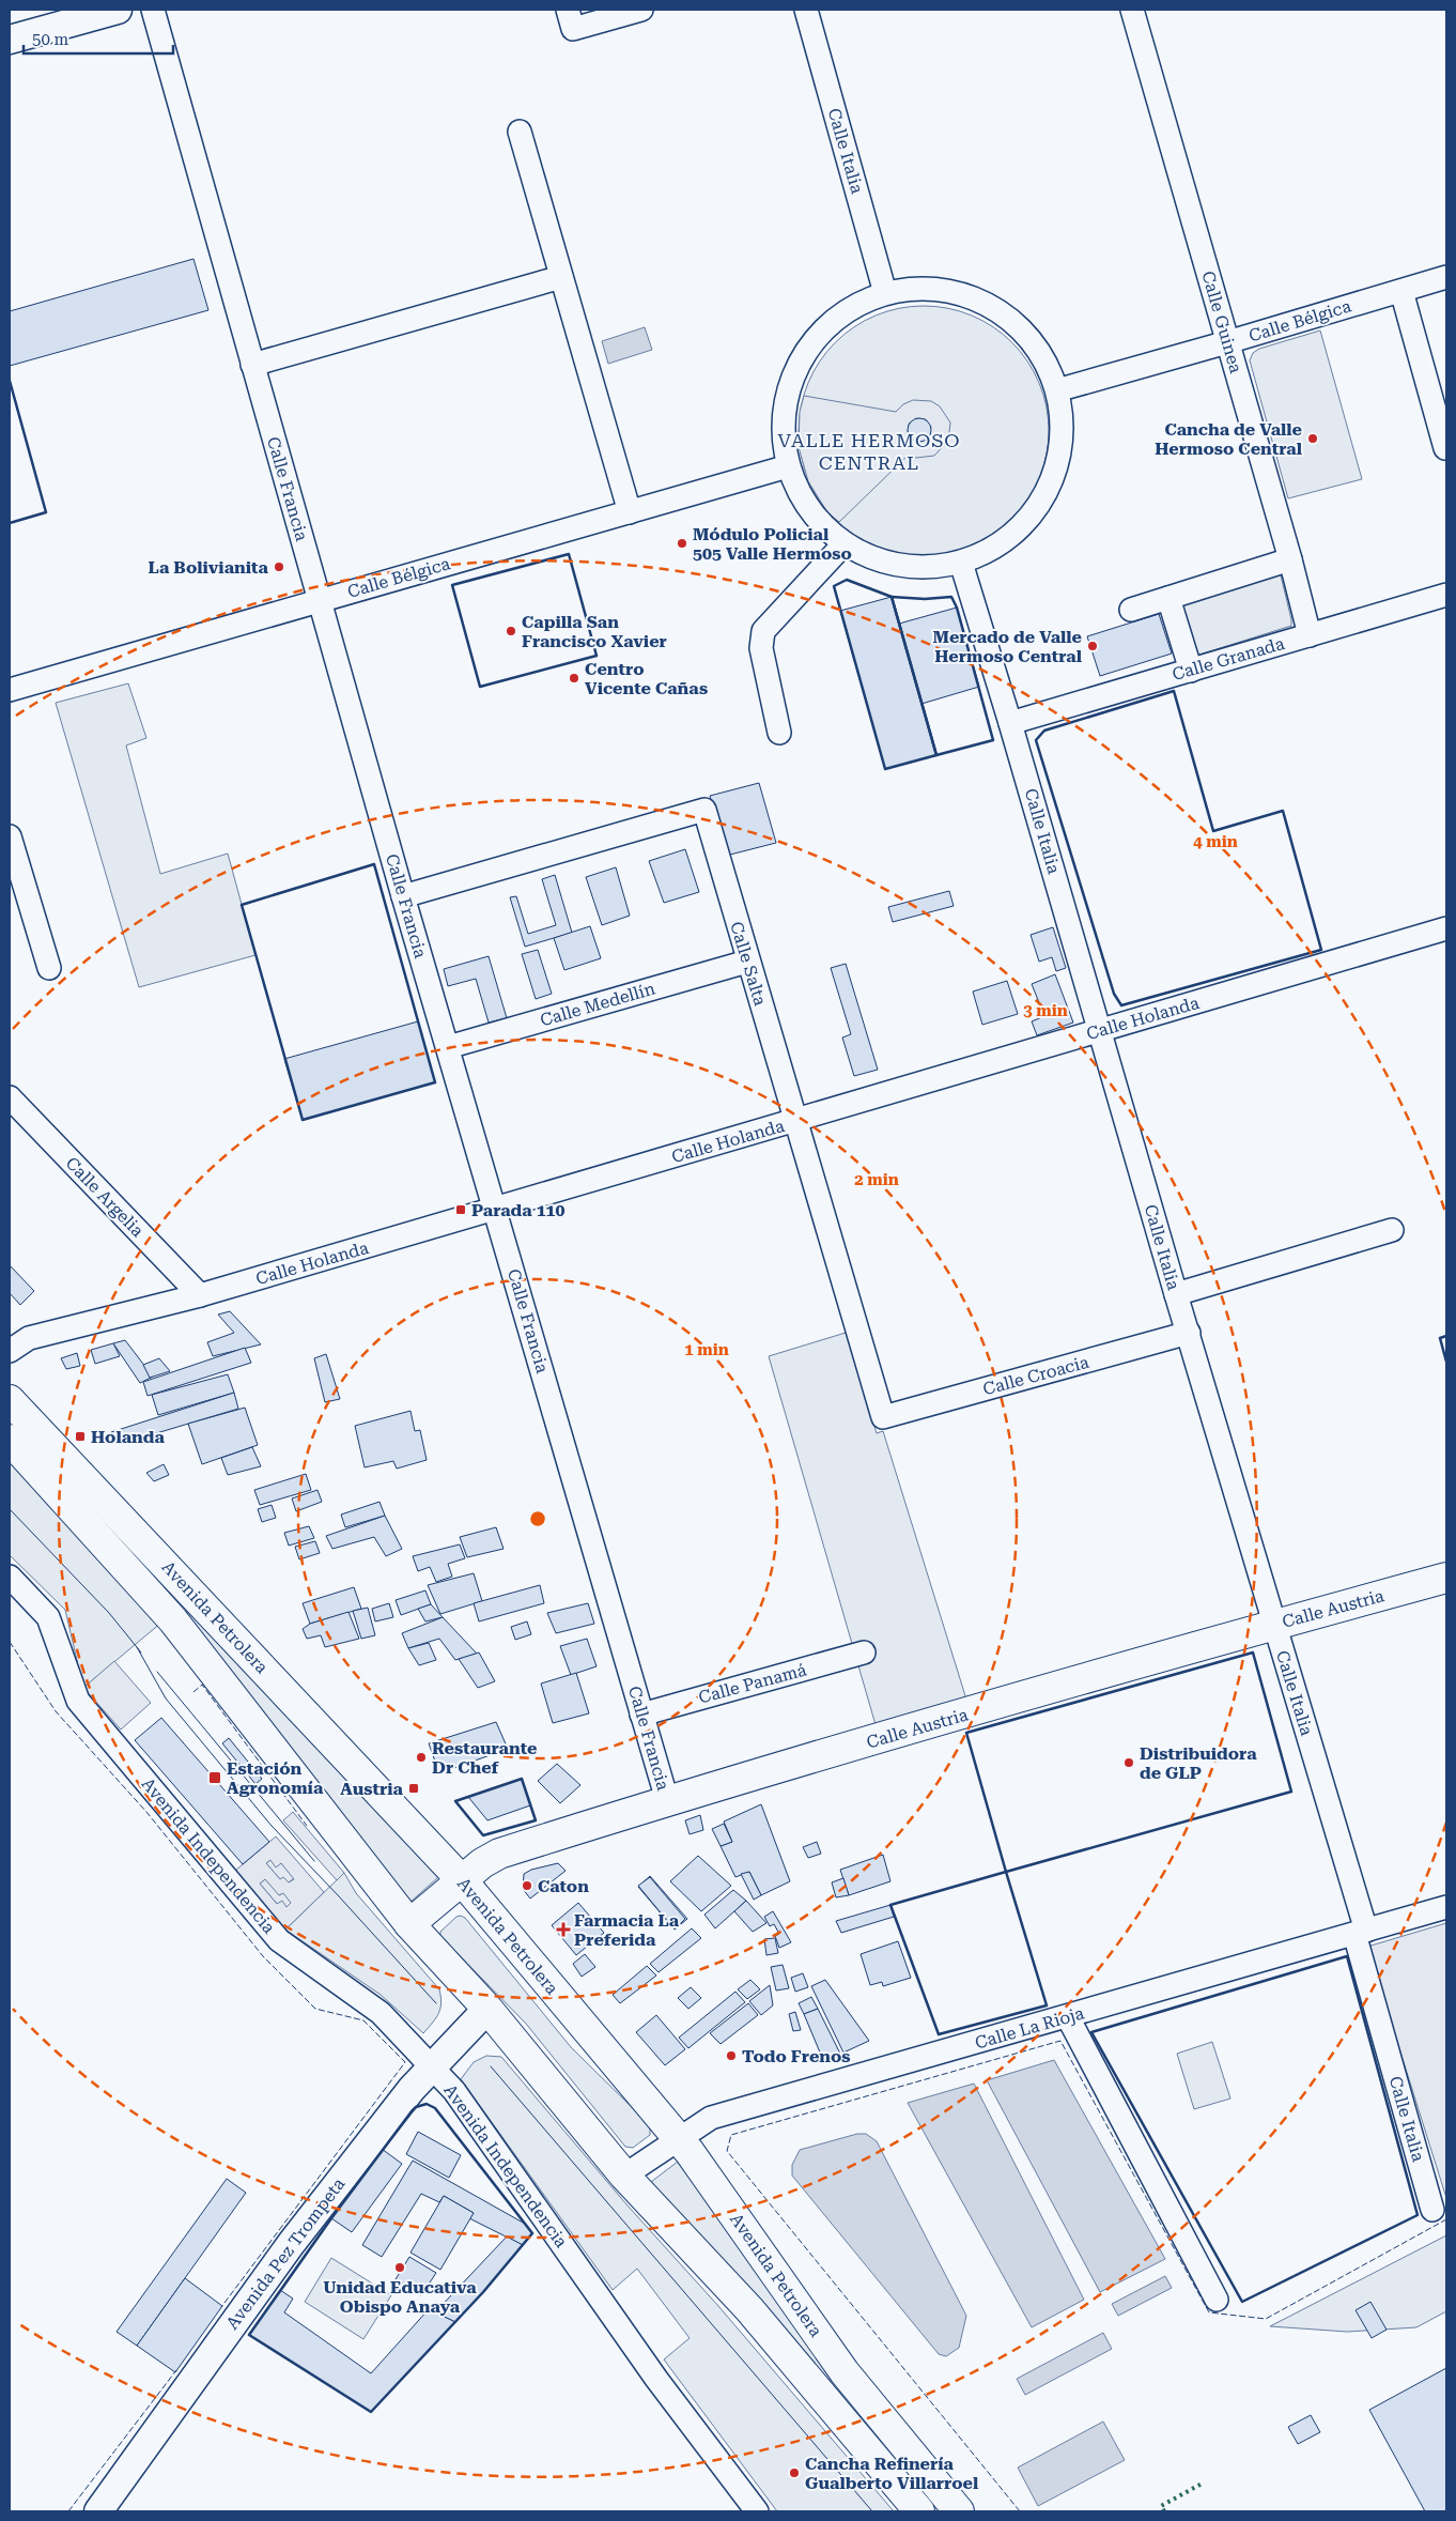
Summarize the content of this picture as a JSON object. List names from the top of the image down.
{
  "streets": {
    "highway": ["Calle Austria", "Avenida Petrolera"],
    "main road": ["Avenida Pez Trompeta"],
    "street": [
      "Calle Italia",
      "Calle Bélgica",
      "Calle Guinea",
      "Calle Francia",
      "Calle Granada",
      "Calle Salta",
      "Calle Medellín",
      "Calle Holanda",
      "Calle Argelia",
      "Calle Croacia",
      "Calle Panamá",
      "Avenida Independencia",
      "Calle La Rioja"
    ]
  },
  "crossings": [
    ["Calle Italia", "Calle Granada"],
    ["Calle Italia", "Calle Holanda"],
    ["Calle Italia", "Calle Croacia"],
    ["Calle Italia", "Calle Austria"],
    ["Calle Italia", "Calle La Rioja"],
    ["Calle Bélgica", "Calle Guinea"],
    ["Calle Bélgica", "Calle Francia"],
    ["Calle Guinea", "Calle Granada"],
    ["Calle Francia", "Calle Salta"],
    ["Calle Francia", "Calle Medellín"],
    ["Calle Francia", "Calle Holanda"],
    ["Calle Francia", "Calle Austria"],
    ["Calle Francia", "Calle Panamá"],
    ["Calle Salta", "Calle Medellín"],
    ["Calle Salta", "Calle Holanda"],
    ["Calle Salta", "Calle Croacia"],
    ["Calle Holanda", "Calle Argelia"],
    ["Calle Austria", "Avenida Petrolera"],
    ["Avenida Petrolera", "Calle La Rioja"],
    ["Avenida Petrolera", "Avenida Pez Trompeta"],
    ["Avenida Independencia", "Avenida Pez Trompeta"]
  ],
  "districts": ["VALLE HERMOSO CENTRAL"],
  "places": {
    "other": [
      "Cancha de Valle Hermoso Central",
      "Módulo Policial 505 Valle Hermoso",
      "La Bolivianita",
      "Capilla San Francisco Xavier",
      "Mercado de Valle Hermoso Central",
      "Centro Vicente Cañas",
      "Restaurante Dr Chef",
      "Distribuidora de GLP",
      "Caton",
      "Todo Frenos",
      "Unidad Educativa Obispo Anaya",
      "Cancha Refinería Gualberto Villarroel"
    ],
    "transit": [
      "Parada 110",
      "Holanda",
      "Estación Agronomía",
      "Austria"
    ],
    "health": ["Farmacia La Preferida"]
  },
  "scale_bar": "50 m",
  "rings": [
    "4 min",
    "3 min",
    "2 min",
    "1 min"
  ]
}
